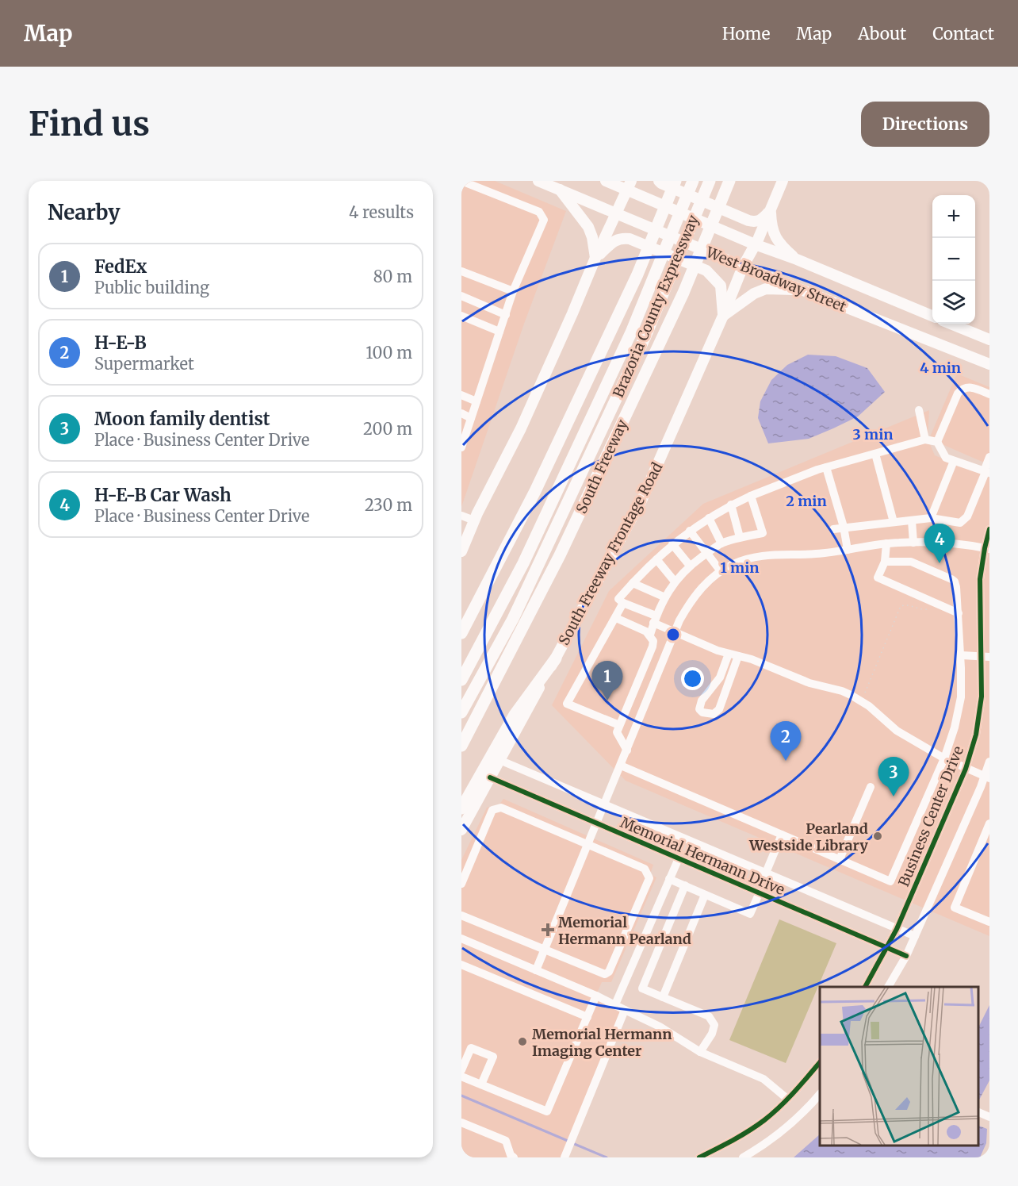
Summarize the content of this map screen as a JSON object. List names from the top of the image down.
{
  "streets": {
    "highway": ["Brazoria County Expressway", "South Freeway"],
    "main road": ["West Broadway Street", "South Freeway Frontage Road"],
    "street": ["Business Center Drive", "Memorial Hermann Drive"]
  },
  "crossings": [
    ["West Broadway Street", "South Freeway Frontage Road"],
    ["South Freeway Frontage Road", "Memorial Hermann Drive"],
    ["Business Center Drive", "Memorial Hermann Drive"]
  ],
  "places": {
    "other": ["Pearland Westside Library", "Memorial Hermann Imaging Center"],
    "health": ["Memorial Hermann Pearland"]
  },
  "page": {
    "header": "Map",
    "nav": [
      "Home",
      "Map",
      "About",
      "Contact"
    ],
    "buttons": "Directions",
    "title": "Find us",
    "heading": ["Nearby", "4 results"],
    "map_buttons": ["+", "−"],
    "list": [
      {
        "mark": "1",
        "name": "FedEx",
        "note": "Public building",
        "value": "80 m"
      },
      {
        "mark": "2",
        "name": "H-E-B",
        "note": "Supermarket",
        "value": "100 m"
      },
      {
        "mark": "3",
        "name": "Moon family dentist",
        "note": "Place · Business Center Drive",
        "value": "200 m"
      },
      {
        "mark": "4",
        "name": "H-E-B Car Wash",
        "note": "Place · Business Center Drive",
        "value": "230 m"
      }
    ],
    "pins": [
      "4",
      "1",
      "2",
      "3"
    ]
  },
  "rings": [
    "4 min",
    "3 min",
    "2 min",
    "1 min"
  ]
}
